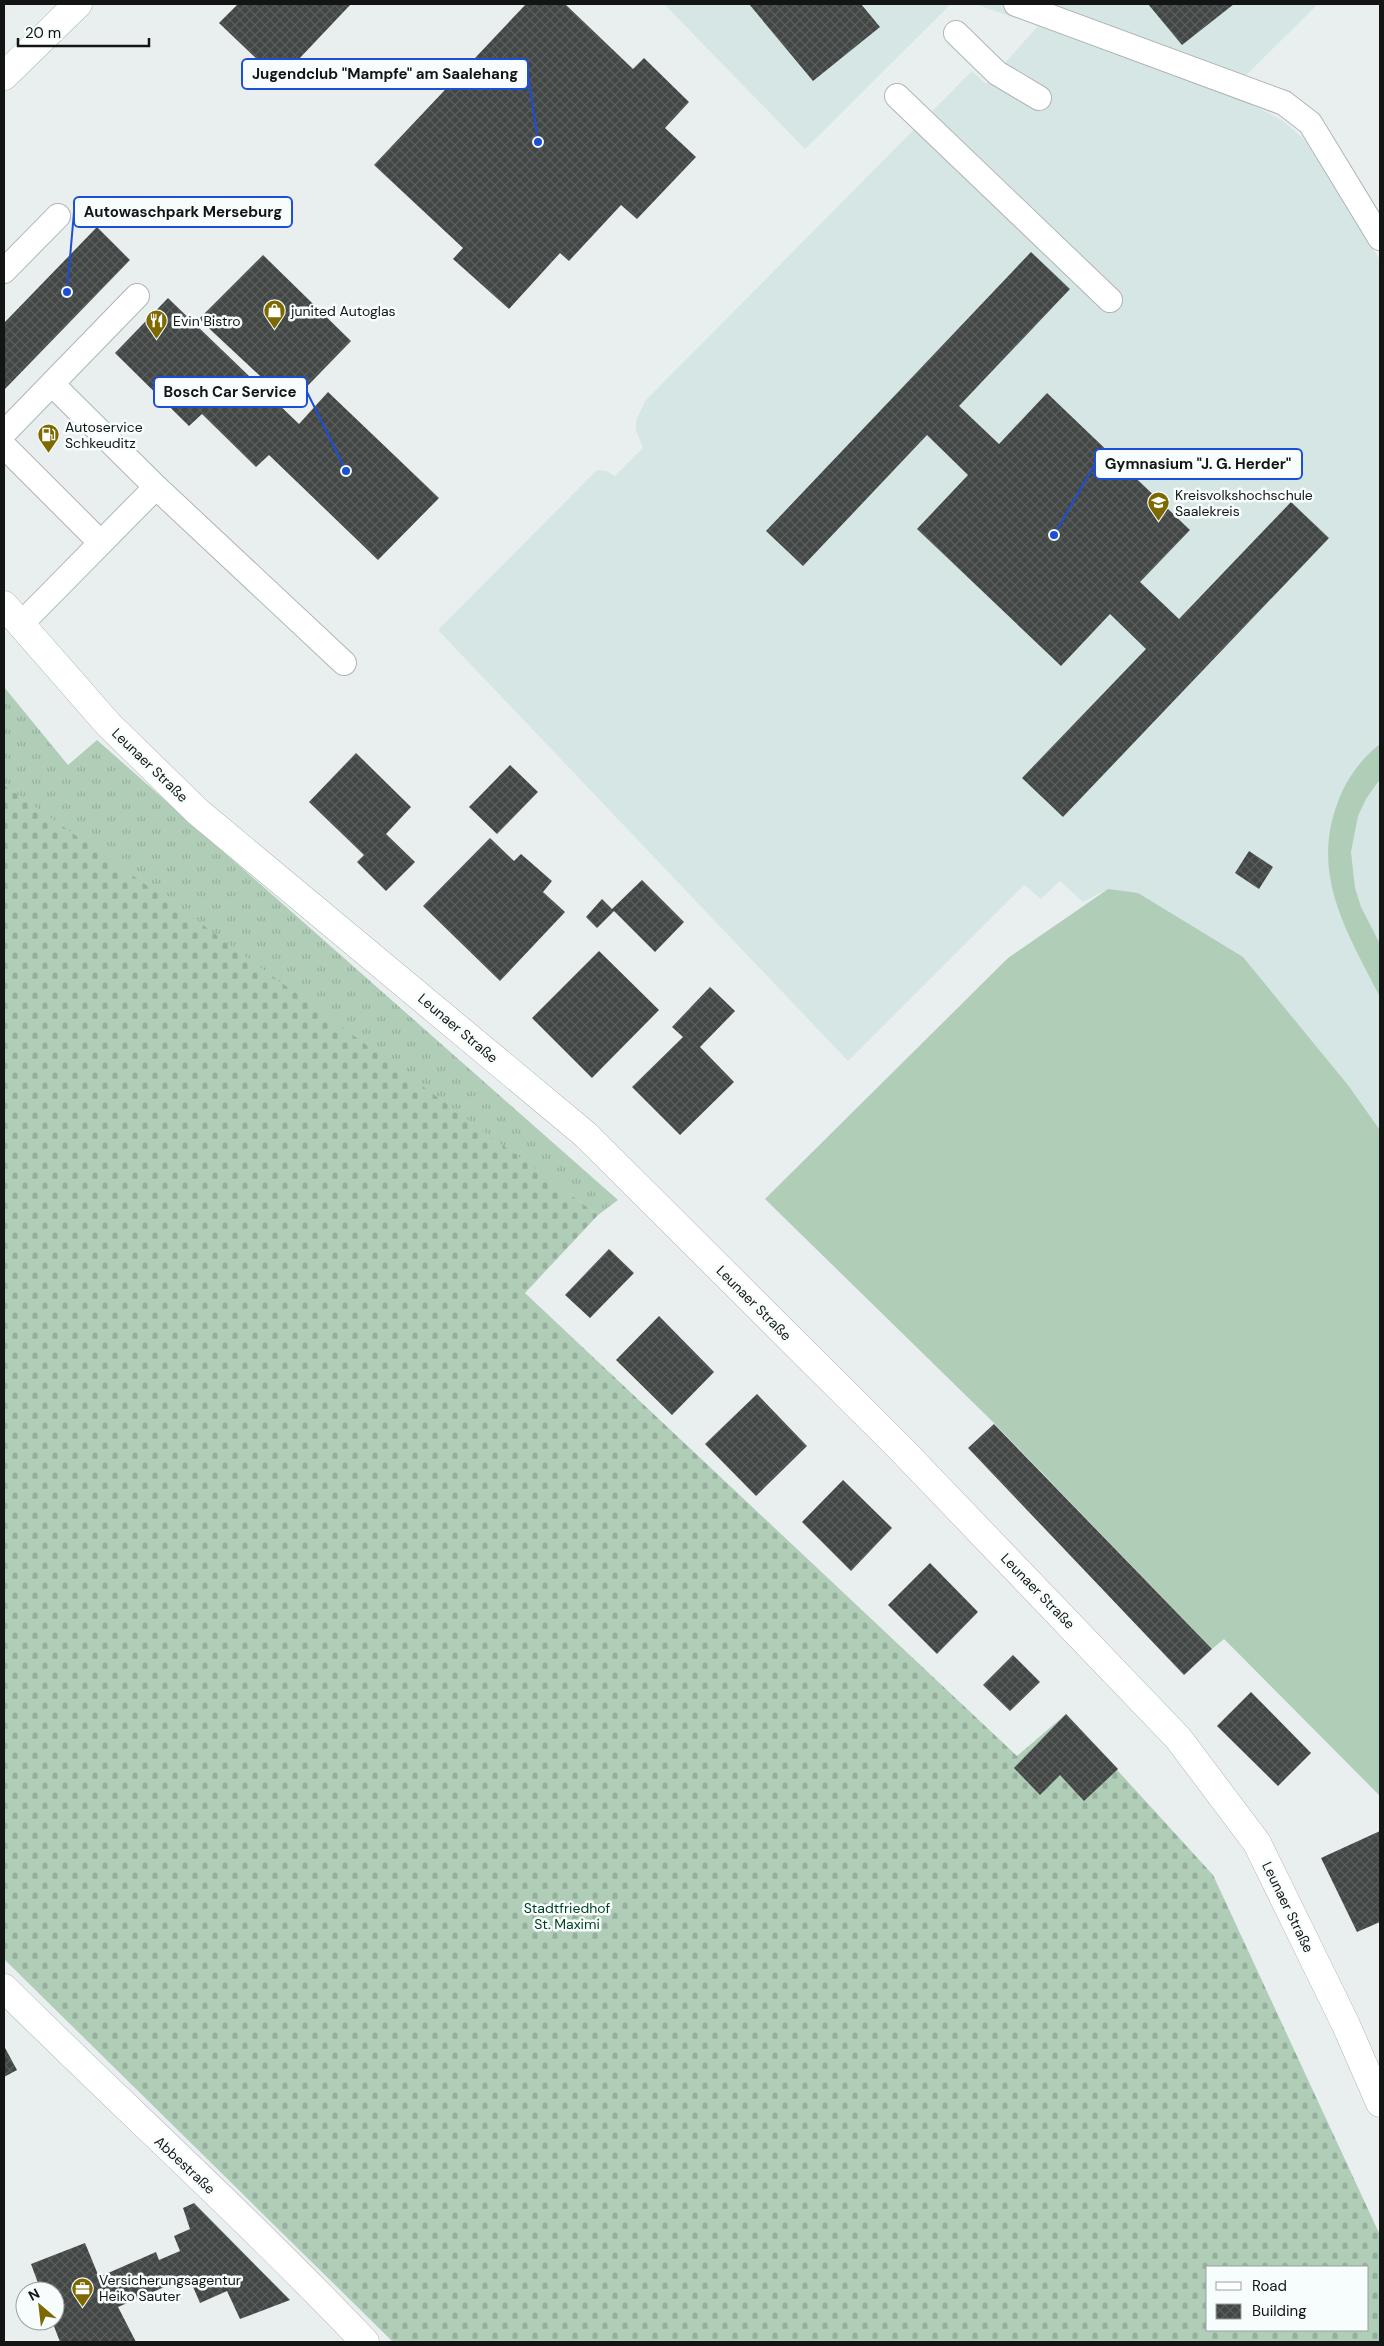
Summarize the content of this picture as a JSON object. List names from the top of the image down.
{
  "streets": {
    "street": ["Leunaer Straße", "Abbestraße"]
  },
  "parks": ["Stadtfriedhof St. Maximi"],
  "places": {
    "other": [
      "Jugendclub \"Mampfe\" am Saalehang",
      "Autowaschpark Merseburg",
      "Bosch Car Service",
      "Gymnasium \"J. G. Herder\""
    ],
    "shop": ["junited Autoglas"],
    "restaurant": ["Evin Bistro"],
    "fuel station": ["Autoservice Schkeuditz"],
    "school or university": ["Kreisvolkshochschule Saalekreis"],
    "office": ["Versicherungsagentur Heiko Sauter"]
  },
  "legend": ["Road", "Building"],
  "scale_bar": "20 m",
  "north": "top left"
}
